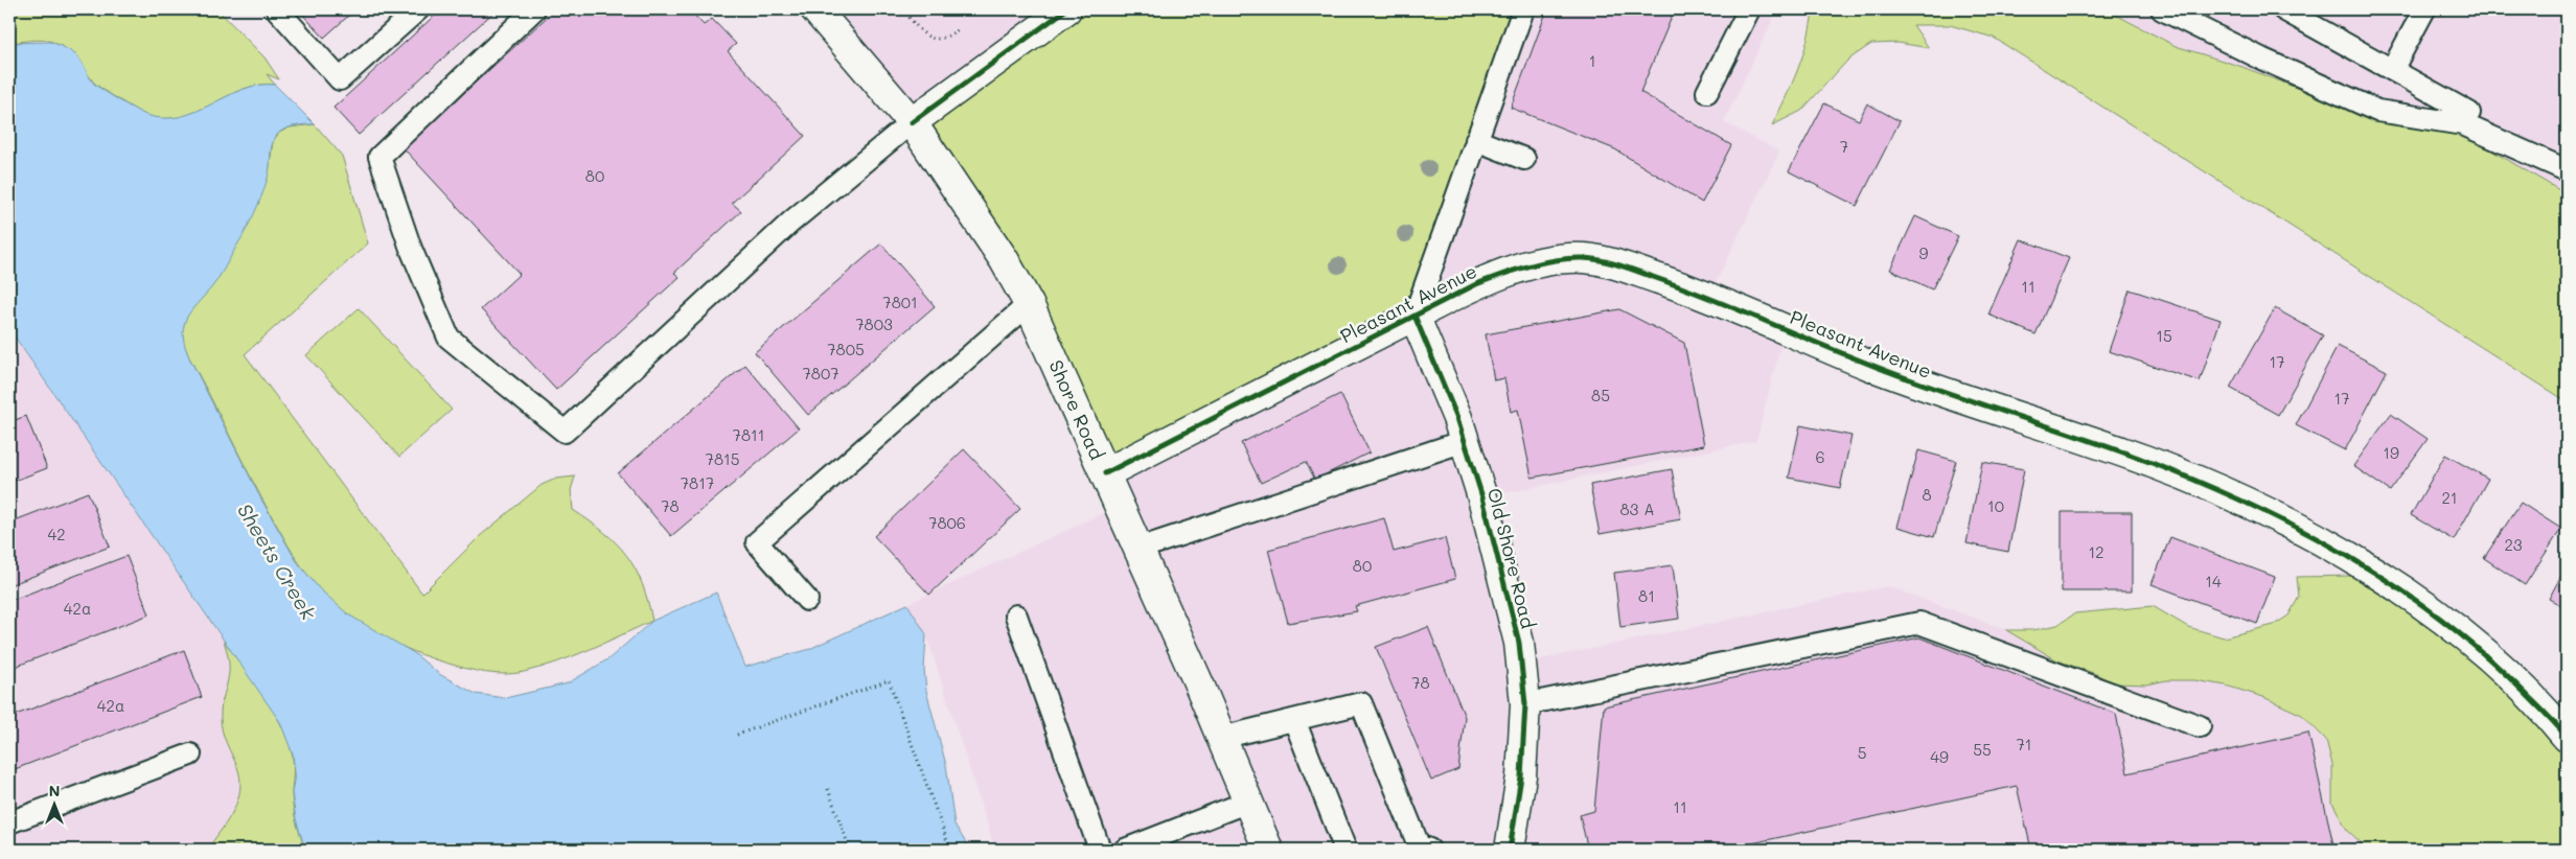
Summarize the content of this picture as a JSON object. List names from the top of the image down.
{
  "streets": {
    "street": ["Pleasant Avenue", "Shore Road", "Old Shore Road"]
  },
  "crossings": [
    ["Pleasant Avenue", "Shore Road"],
    ["Pleasant Avenue", "Old Shore Road"]
  ],
  "water": ["Sheets Creek"],
  "house_numbers": [
    "1",
    "7",
    "80",
    "9",
    "11",
    "7801",
    "7803",
    "15",
    "7805",
    "17",
    "7807",
    "85",
    "17",
    "7811",
    "19",
    "6",
    "7815",
    "7817",
    "8",
    "21",
    "78",
    "10",
    "83 A",
    "7806",
    "42",
    "23",
    "12",
    "80",
    "14",
    "81",
    "42a",
    "78",
    "42a",
    "71",
    "55",
    "5",
    "49",
    "11"
  ],
  "north": "top"
}
